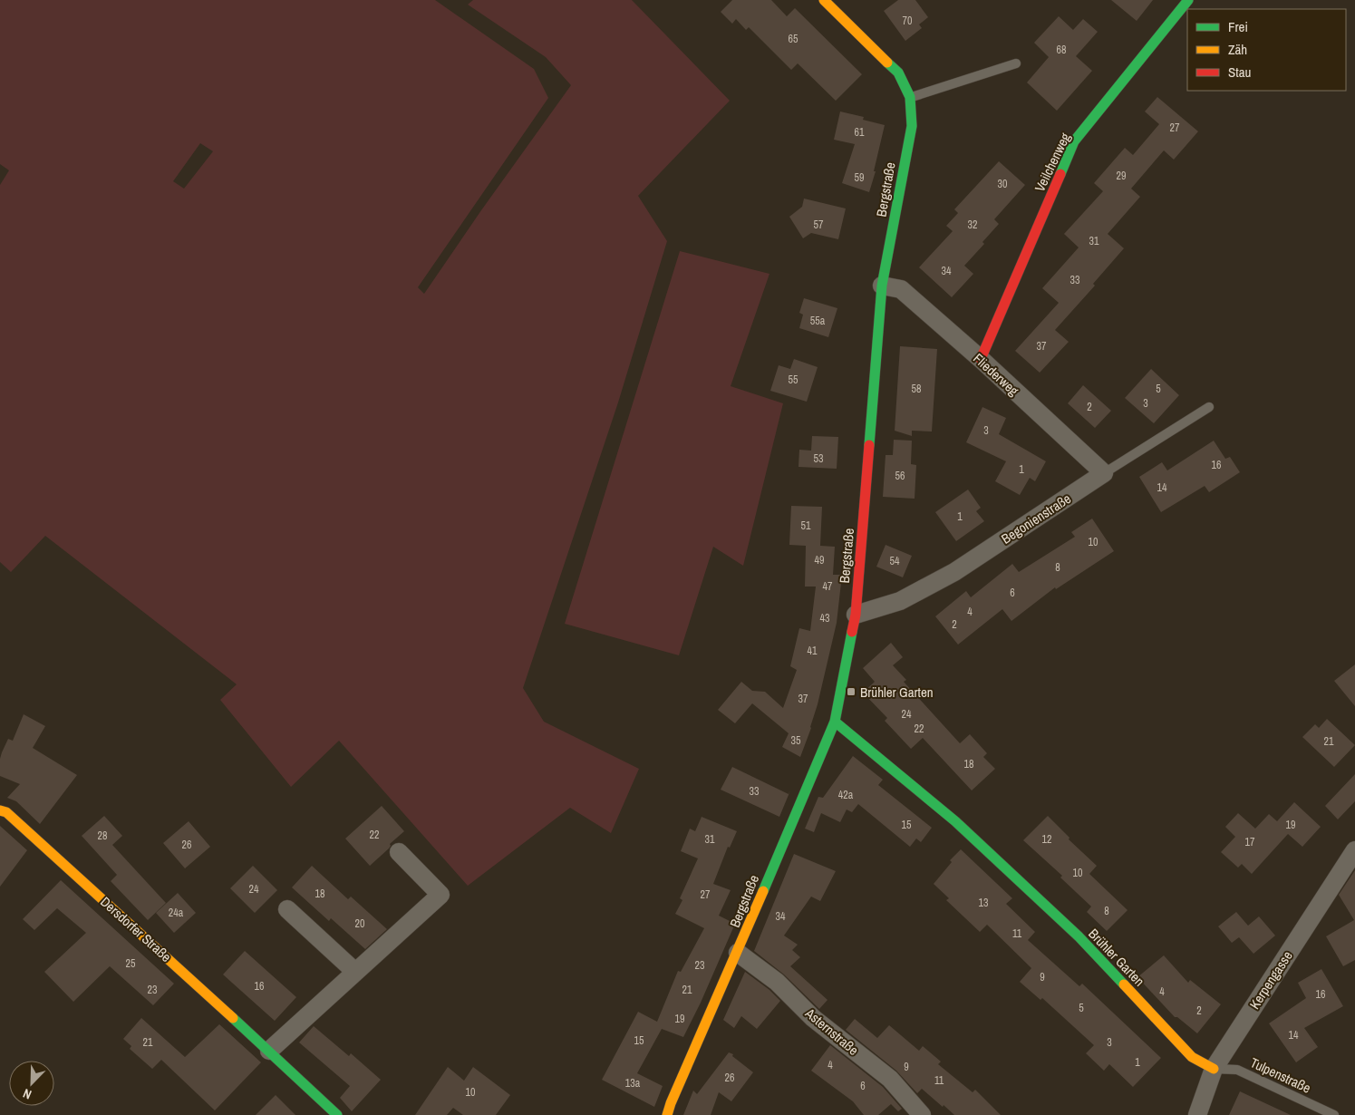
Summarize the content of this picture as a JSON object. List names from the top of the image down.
{
  "streets": {
    "street": [
      "Veilchenweg",
      "Bergstraße",
      "Fliederweg",
      "Begonienstraße",
      "Dersdorfer Straße",
      "Brühler Garten",
      "Kerpengasse",
      "Asternstraße"
    ],
    "lane": ["Tulpenstraße"]
  },
  "crossings": [
    ["Veilchenweg", "Fliederweg"],
    ["Bergstraße", "Fliederweg"],
    ["Bergstraße", "Begonienstraße"],
    ["Bergstraße", "Brühler Garten"],
    ["Bergstraße", "Asternstraße"],
    ["Fliederweg", "Begonienstraße"],
    ["Brühler Garten", "Kerpengasse"],
    ["Brühler Garten", "Tulpenstraße"],
    ["Kerpengasse", "Tulpenstraße"]
  ],
  "places": {
    "transit": ["Brühler Garten"]
  },
  "house_numbers": [
    "70",
    "65",
    "68",
    "27",
    "61",
    "29",
    "59",
    "30",
    "57",
    "32",
    "31",
    "34",
    "33",
    "55a",
    "37",
    "55",
    "58",
    "5",
    "3",
    "2",
    "3",
    "53",
    "16",
    "1",
    "56",
    "14",
    "1",
    "51",
    "10",
    "49",
    "54",
    "8",
    "47",
    "6",
    "4",
    "43",
    "2",
    "41",
    "37",
    "24",
    "22",
    "35",
    "21",
    "18",
    "33",
    "42a",
    "15",
    "19",
    "22",
    "28",
    "31",
    "12",
    "17",
    "26",
    "10",
    "24",
    "18",
    "27",
    "13",
    "8",
    "24a",
    "34",
    "20",
    "11",
    "25",
    "23",
    "9",
    "16",
    "23",
    "21",
    "4",
    "16",
    "5",
    "2",
    "19",
    "14",
    "15",
    "21",
    "3",
    "1",
    "4",
    "9",
    "26",
    "11",
    "13a",
    "6",
    "10"
  ],
  "legend": ["Frei", "Zäh", "Stau"],
  "north": "bottom left"
}
